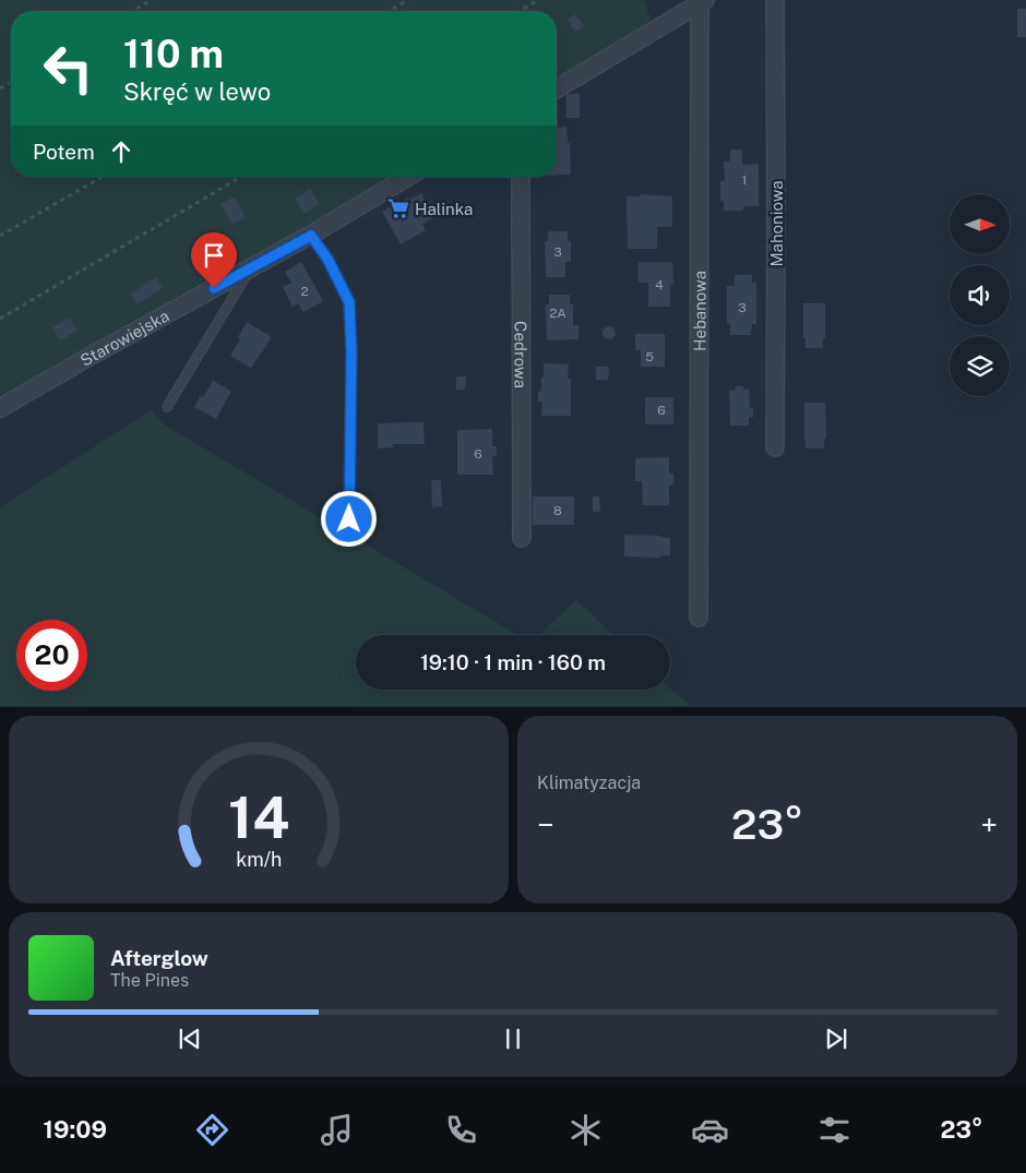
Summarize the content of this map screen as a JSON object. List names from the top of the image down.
{
  "streets": {
    "street": [
      "Mahoniowa",
      "Hebanowa",
      "Starowiejska",
      "Cedrowa"
    ]
  },
  "places": {
    "supermarket": ["Halinka"]
  },
  "house_numbers": [
    "1",
    "3",
    "4",
    "2",
    "3",
    "2A",
    "5",
    "6",
    "6",
    "8"
  ],
  "north": "right",
  "page": {
    "turn": ["110 m", "Skręć w lewo"],
    "then": "Potem",
    "limit": "20",
    "trip": "19:10 · 1 min · 160 m",
    "tile": "Klimatyzacja",
    "heat": ["−", "23°", "+"],
    "song": ["Afterglow", "The Pines"],
    "tabs": ["19:09", "23°"],
    "gauge": ["14", "km/h"]
  }
}
